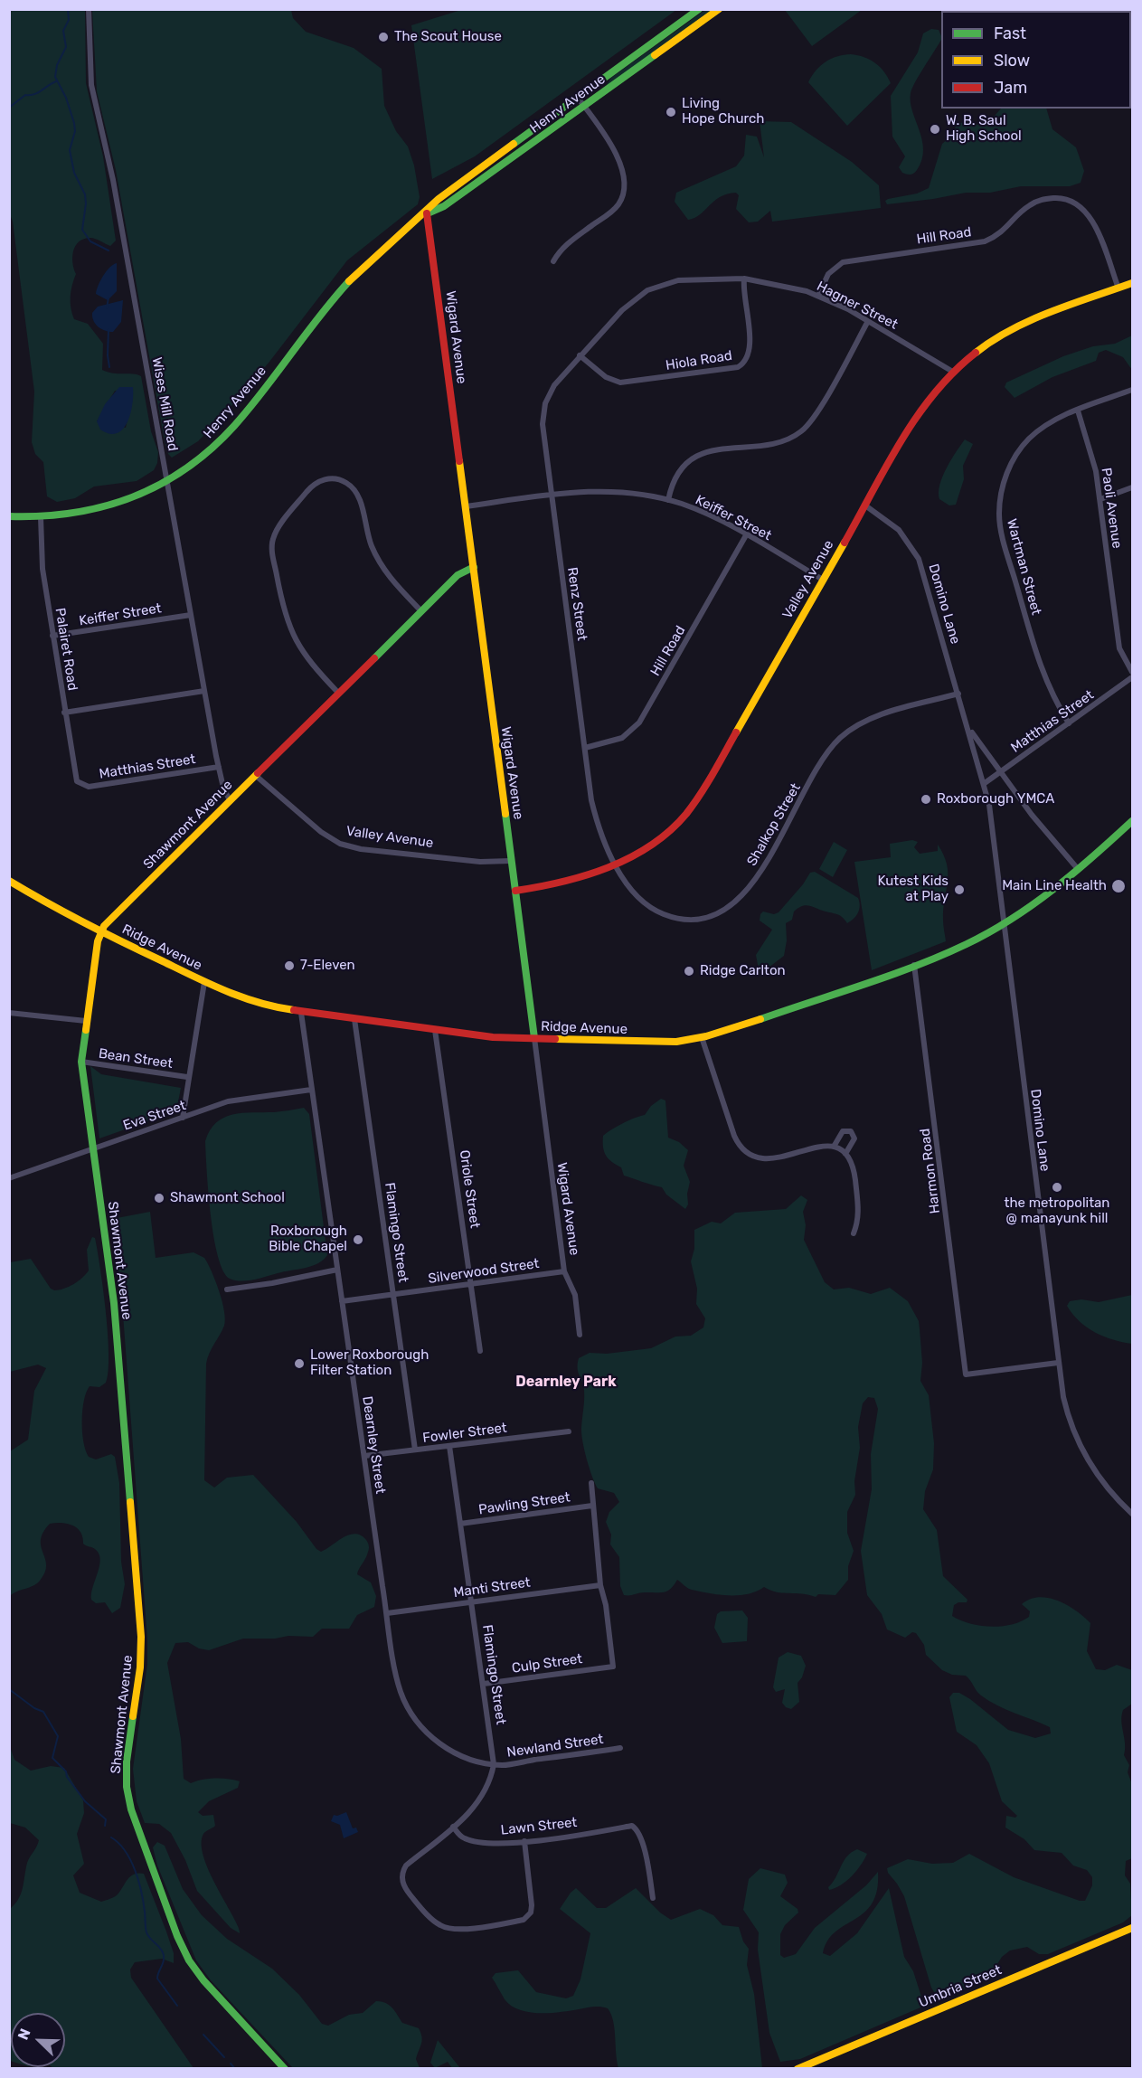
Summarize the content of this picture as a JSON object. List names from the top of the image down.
{
  "streets": {
    "main road": [
      "Henry Avenue",
      "Wigard Avenue",
      "Valley Avenue",
      "Shawmont Avenue",
      "Ridge Avenue",
      "Umbria Street"
    ],
    "street": [
      "Hill Road",
      "Hagner Street",
      "Hiola Road",
      "Wises Mill Road",
      "Paoli Avenue",
      "Keiffer Street",
      "Wartman Street",
      "Renz Street",
      "Domino Lane",
      "Palairet Road",
      "Matthias Street",
      "Shalkop Street",
      "Bean Street",
      "Eva Street",
      "Harmon Road",
      "Oriole Street",
      "Flamingo Street",
      "Silverwood Street",
      "Fowler Street",
      "Dearnley Street",
      "Pawling Street",
      "Manti Street",
      "Culp Street",
      "Newland Street",
      "Lawn Street"
    ]
  },
  "crossings": [
    ["Henry Avenue", "Wigard Avenue"],
    ["Henry Avenue", "Wises Mill Road"],
    ["Henry Avenue", "Palairet Road"],
    ["Hill Road", "Hagner Street"],
    ["Hill Road", "Keiffer Street"],
    ["Hill Road", "Valley Avenue"],
    ["Hill Road", "Renz Street"],
    ["Hagner Street", "Hiola Road"],
    ["Hagner Street", "Valley Avenue"],
    ["Hagner Street", "Renz Street"],
    ["Wigard Avenue", "Keiffer Street"],
    ["Wigard Avenue", "Valley Avenue"],
    ["Wigard Avenue", "Shawmont Avenue"],
    ["Wigard Avenue", "Ridge Avenue"],
    ["Wigard Avenue", "Silverwood Street"],
    ["Hiola Road", "Renz Street"],
    ["Wises Mill Road", "Keiffer Street"],
    ["Wises Mill Road", "Matthias Street"],
    ["Wises Mill Road", "Shawmont Avenue"],
    ["Paoli Avenue", "Wartman Street"],
    ["Keiffer Street", "Valley Avenue"],
    ["Keiffer Street", "Renz Street"],
    ["Keiffer Street", "Palairet Road"],
    ["Wartman Street", "Matthias Street"],
    ["Valley Avenue", "Renz Street"],
    ["Valley Avenue", "Domino Lane"],
    ["Valley Avenue", "Shawmont Avenue"],
    ["Valley Avenue", "Shalkop Street"],
    ["Renz Street", "Shalkop Street"],
    ["Domino Lane", "Matthias Street"],
    ["Domino Lane", "Shalkop Street"],
    ["Domino Lane", "Ridge Avenue"],
    ["Domino Lane", "Harmon Road"],
    ["Palairet Road", "Matthias Street"],
    ["Shawmont Avenue", "Ridge Avenue"],
    ["Shawmont Avenue", "Bean Street"],
    ["Shawmont Avenue", "Eva Street"],
    ["Ridge Avenue", "Harmon Road"],
    ["Ridge Avenue", "Oriole Street"],
    ["Ridge Avenue", "Flamingo Street"],
    ["Ridge Avenue", "Dearnley Street"],
    ["Eva Street", "Dearnley Street"],
    ["Oriole Street", "Silverwood Street"],
    ["Flamingo Street", "Silverwood Street"],
    ["Flamingo Street", "Fowler Street"],
    ["Flamingo Street", "Dearnley Street"],
    ["Flamingo Street", "Pawling Street"],
    ["Flamingo Street", "Manti Street"],
    ["Flamingo Street", "Culp Street"],
    ["Flamingo Street", "Newland Street"],
    ["Flamingo Street", "Lawn Street"],
    ["Silverwood Street", "Dearnley Street"],
    ["Fowler Street", "Dearnley Street"],
    ["Dearnley Street", "Manti Street"],
    ["Dearnley Street", "Newland Street"],
    ["Manti Street", "Culp Street"]
  ],
  "districts": ["Dearnley Park"],
  "places": [
    "The Scout House",
    "Living Hope Church",
    "W. B. Saul High School",
    "Roxborough YMCA",
    "Main Line Health",
    "Kutest Kids at Play",
    "7-Eleven",
    "Ridge Carlton",
    "the metropolitan @ manayunk hill",
    "Shawmont School",
    "Roxborough Bible Chapel",
    "Lower Roxborough Filter Station"
  ],
  "legend": ["Fast", "Slow", "Jam"],
  "north": "top left"
}
